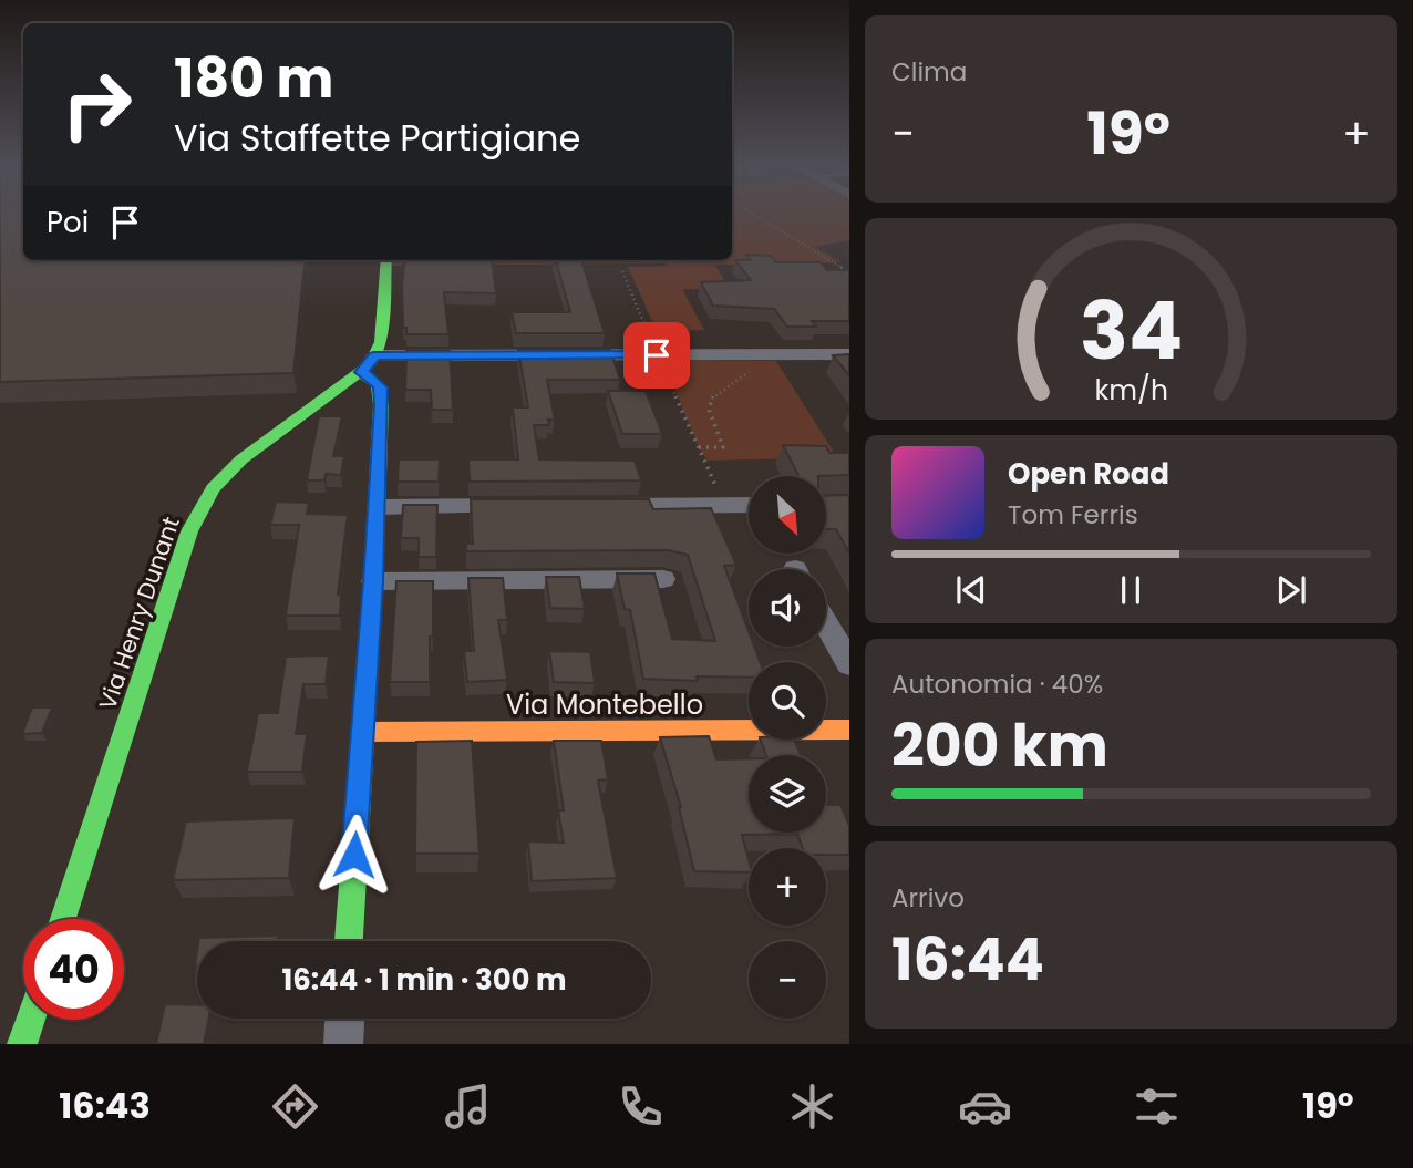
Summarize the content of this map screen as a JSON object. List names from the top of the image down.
{
  "streets": {
    "main road": ["Via Henry Dunant", "Via Montebello"]
  },
  "north": "bottom right",
  "page": {
    "tile": [
      "Clima",
      ["Autonomia · 40%", "200 km"],
      ["Arrivo", "16:44"]
    ],
    "turn": ["180 m", "Via Staffette Partigiane"],
    "heat": ["−", "19°", "+"],
    "then": "Poi",
    "song": ["Open Road", "Tom Ferris"],
    "map_buttons": ["+", "−"],
    "limit": "40",
    "trip": "16:44 · 1 min · 300 m",
    "tabs": ["16:43", "19°"],
    "gauge": ["34", "km/h"]
  }
}
